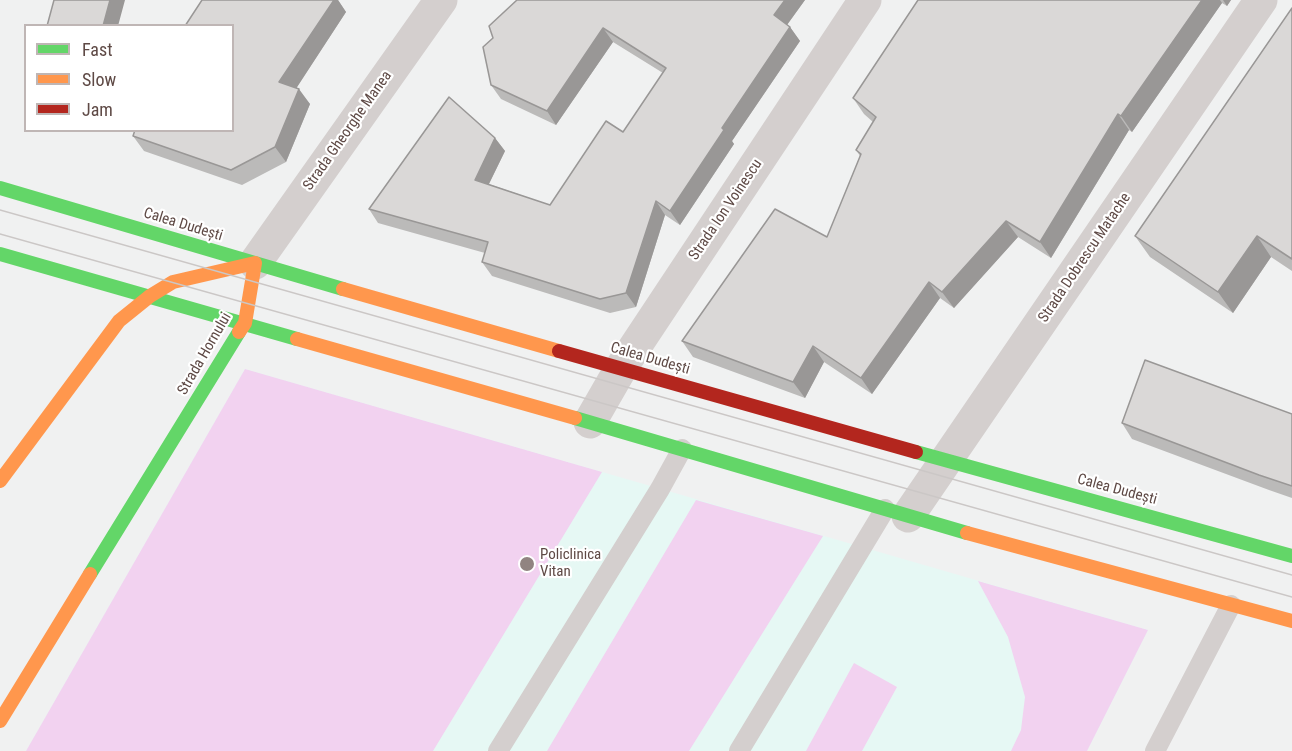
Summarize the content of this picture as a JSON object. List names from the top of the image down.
{
  "streets": {
    "main road": ["Calea Dudești", "Strada Hornului"],
    "street": ["Strada Gheorghe Manea", "Strada Ion Voinescu", "Strada Dobrescu Matache"]
  },
  "crossings": [
    ["Strada Gheorghe Manea", "Calea Dudești"],
    ["Strada Gheorghe Manea", "Strada Hornului"],
    ["Strada Ion Voinescu", "Calea Dudești"],
    ["Calea Dudești", "Strada Dobrescu Matache"],
    ["Calea Dudești", "Strada Hornului"]
  ],
  "places": ["Policlinica Vitan"],
  "legend": ["Fast", "Slow", "Jam"]
}
